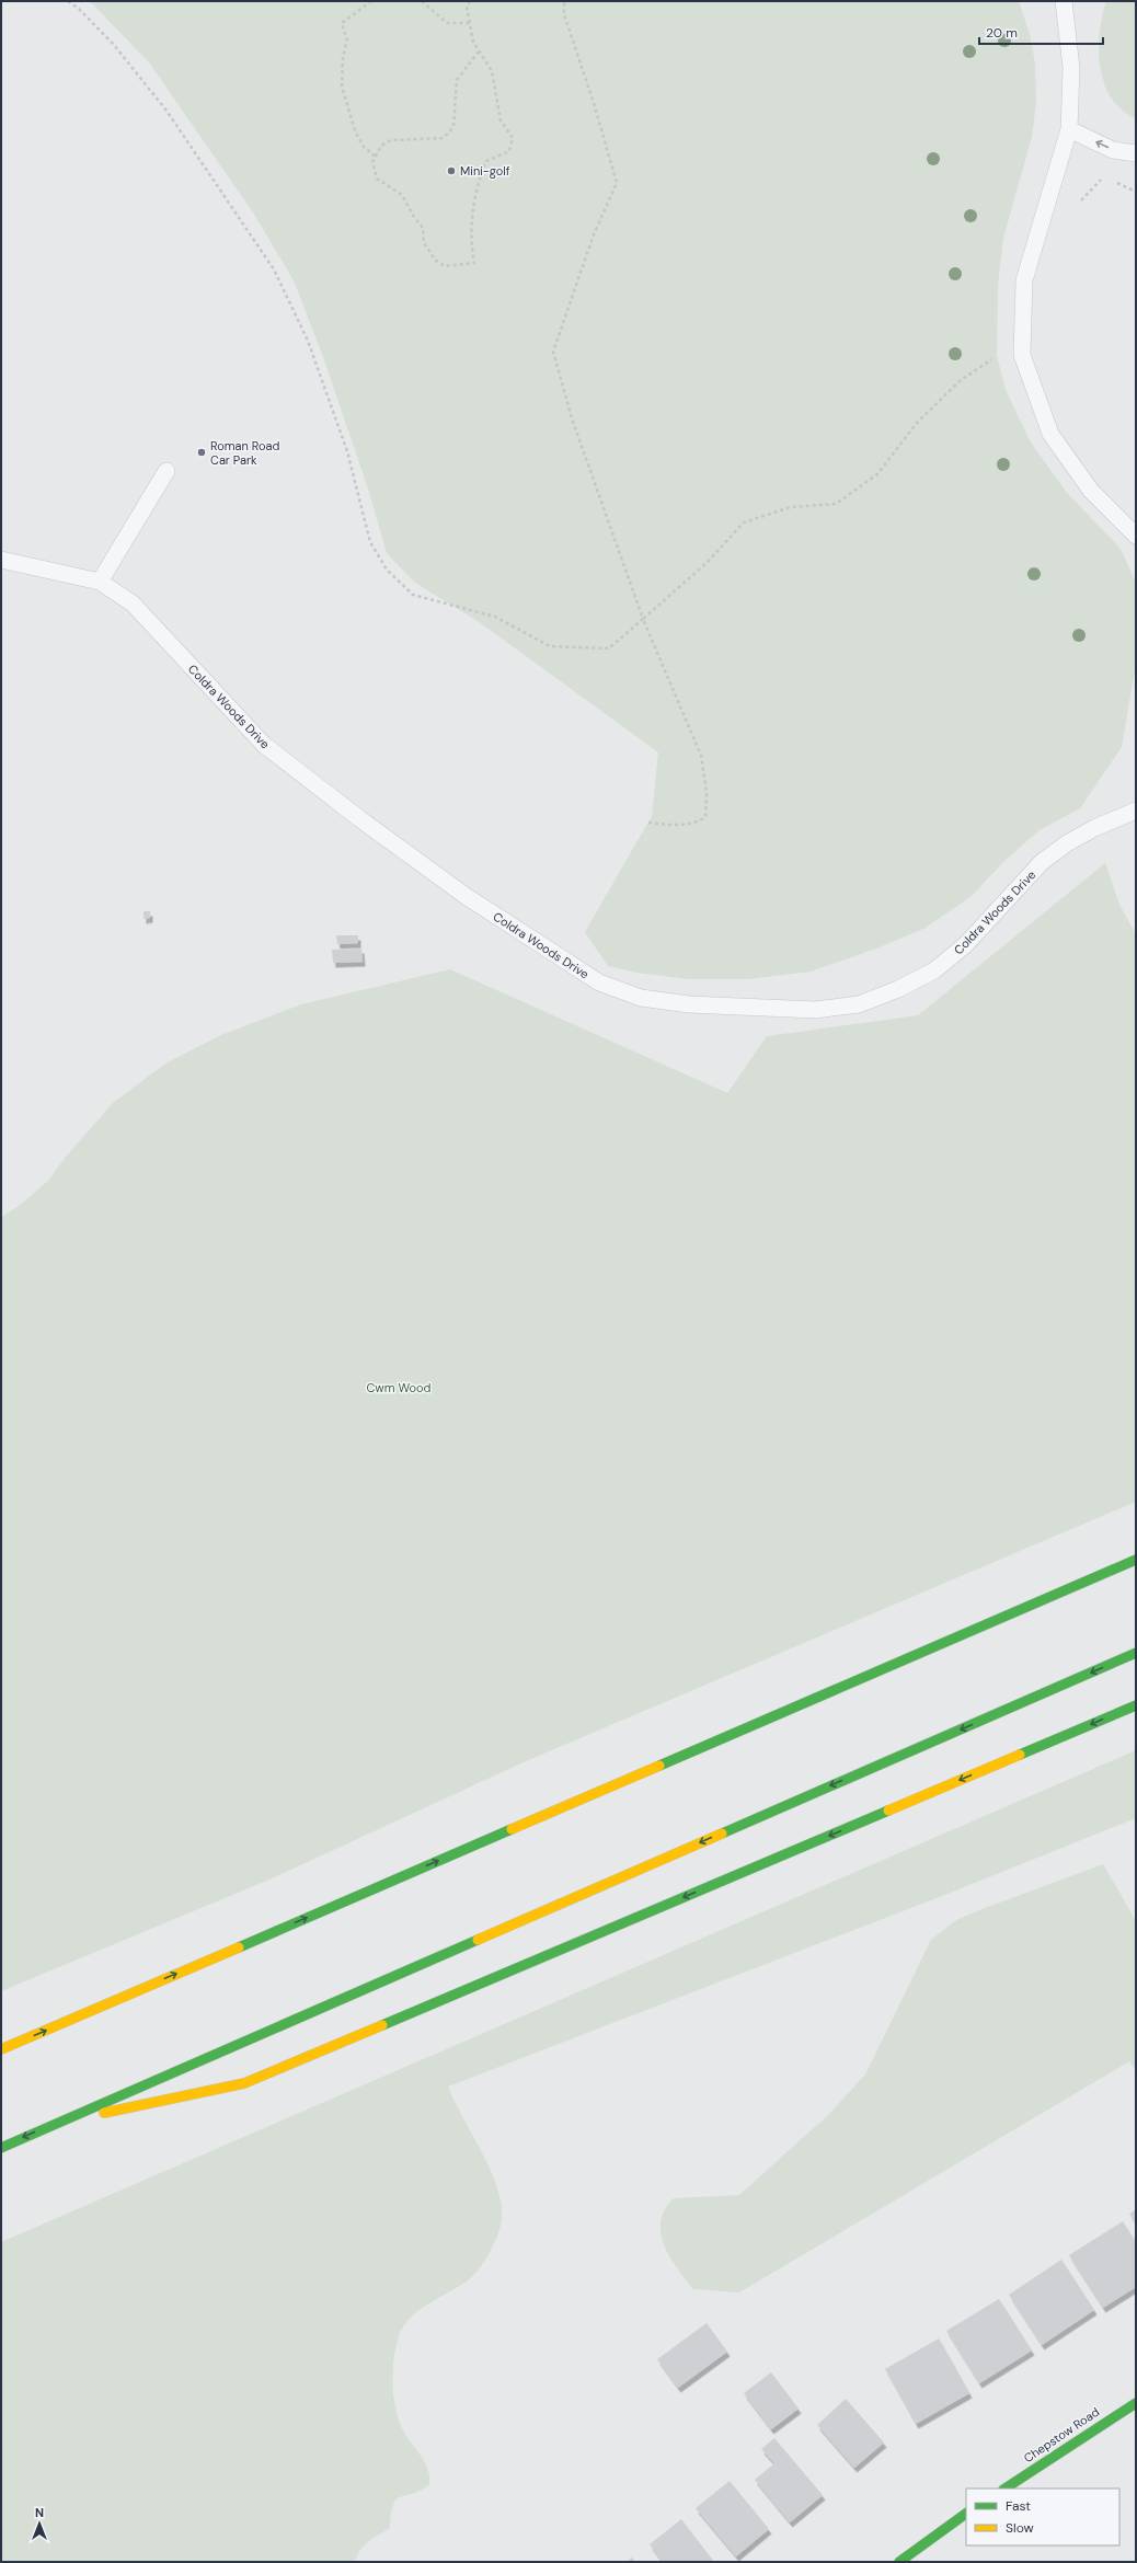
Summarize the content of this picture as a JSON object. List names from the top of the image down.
{
  "streets": {
    "main road": ["Chepstow Road"],
    "lane": ["Coldra Woods Drive"]
  },
  "parks": ["Cwm Wood"],
  "places": ["Mini-golf", "Roman Road Car Park"],
  "legend": ["Fast", "Slow"],
  "scale_bar": "20 m",
  "north": "top"
}
